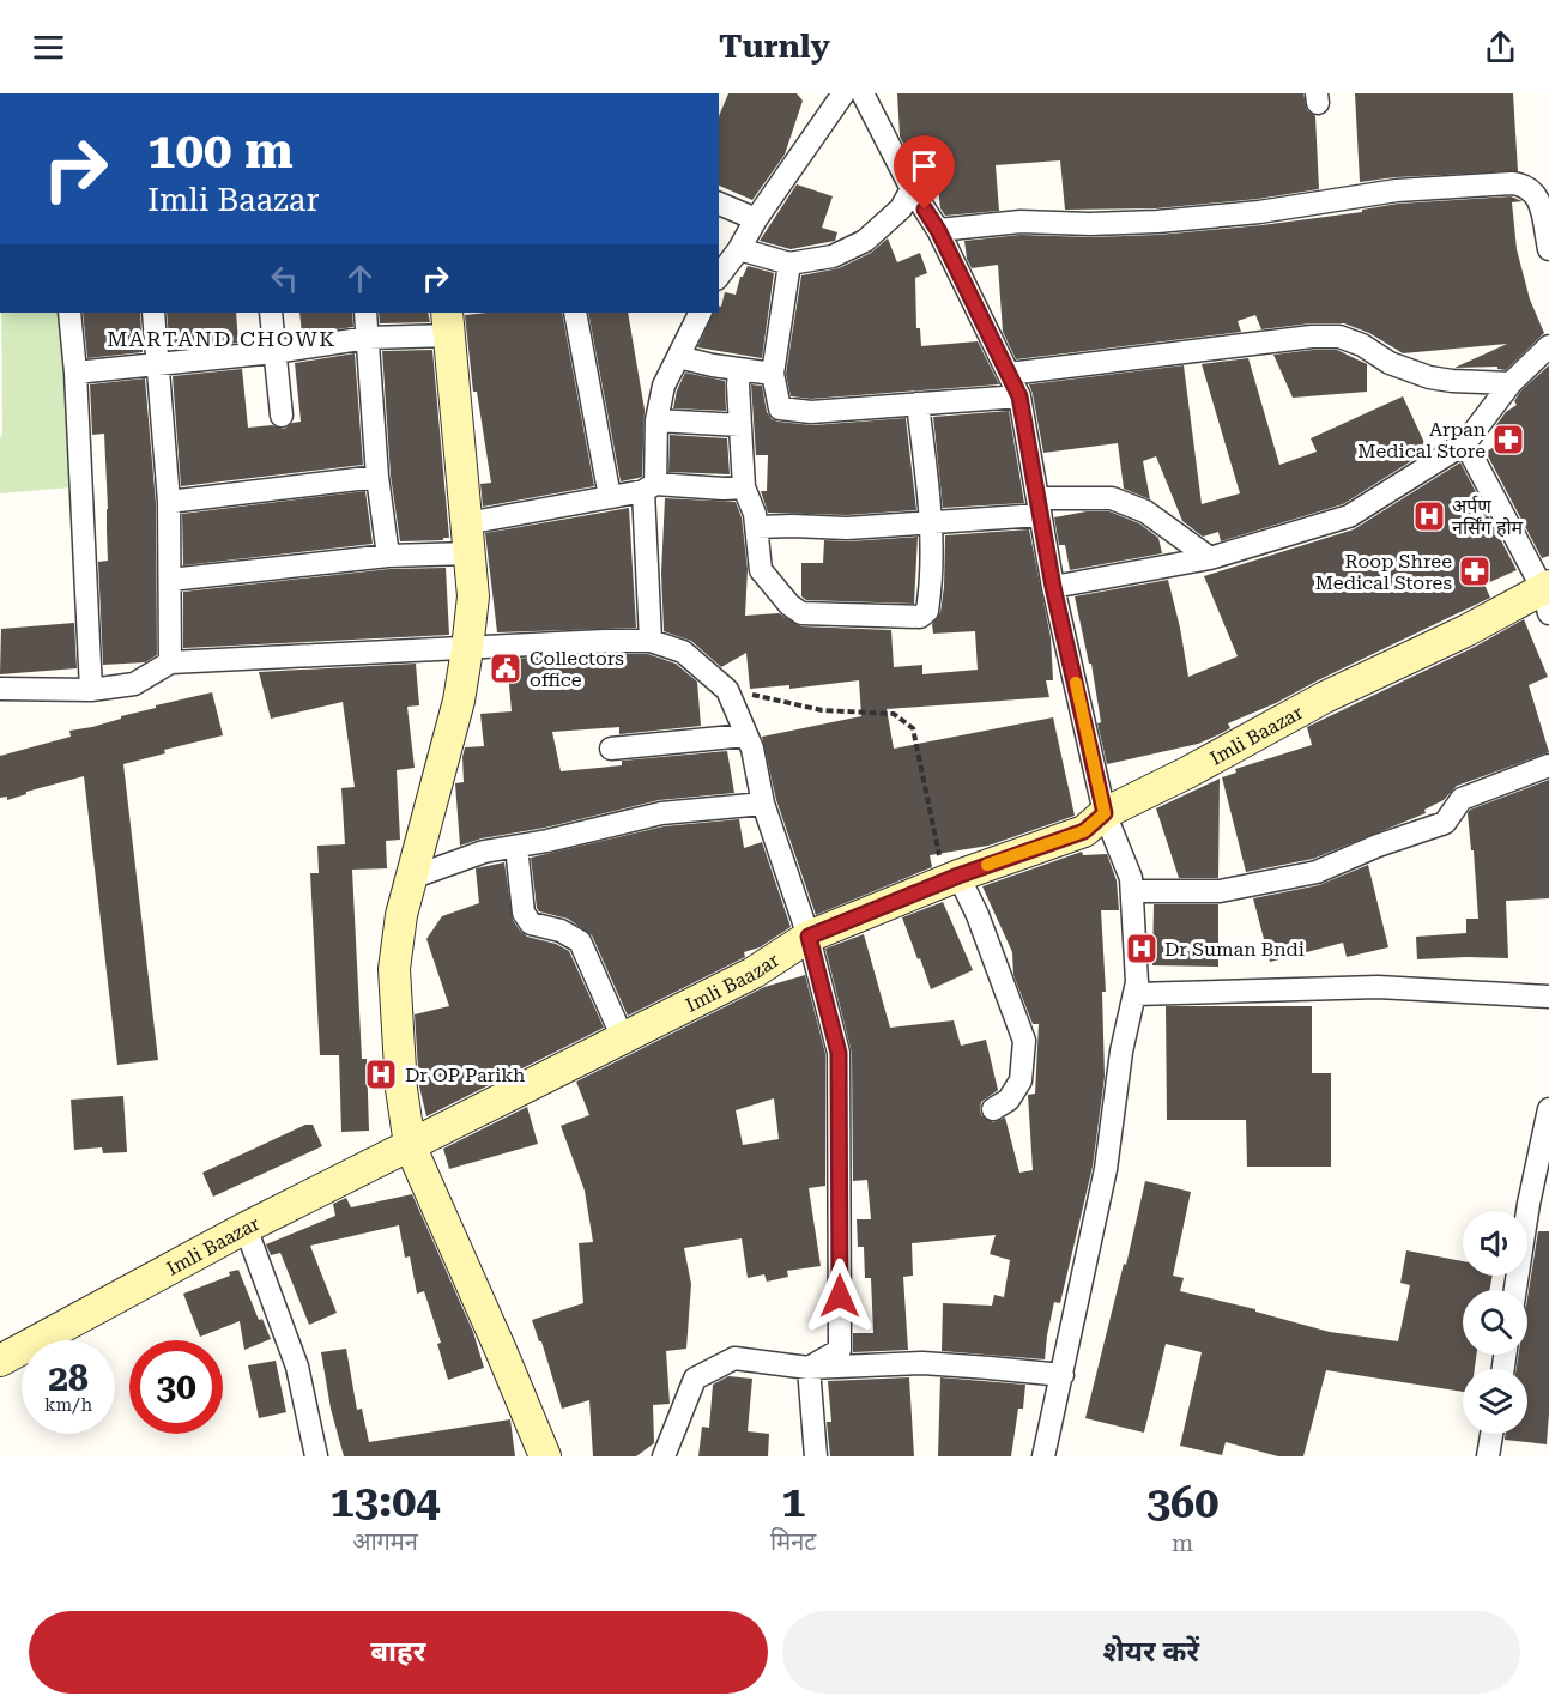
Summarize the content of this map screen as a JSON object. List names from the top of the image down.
{
  "streets": {
    "main road": ["Imli Baazar"]
  },
  "districts": ["MARTAND CHOWK"],
  "places": {
    "pharmacy": ["Arpan Medical Store", "Roop Shree Medical Stores"],
    "hospital": ["अर्पण नर्सिंग होम", "Dr Suman Bndi", "Dr OP Parikh"],
    "public building": ["Collectors office"]
  },
  "page": {
    "header": "Turnly",
    "turn": ["100 m", "Imli Baazar"],
    "speed": "28 km/h",
    "limit": "30",
    "eta": [
      "13:04",
      "आगमन",
      "1",
      "मिनट",
      "360",
      "m"
    ],
    "buttons": ["बाहर", "शेयर करें"]
  }
}
